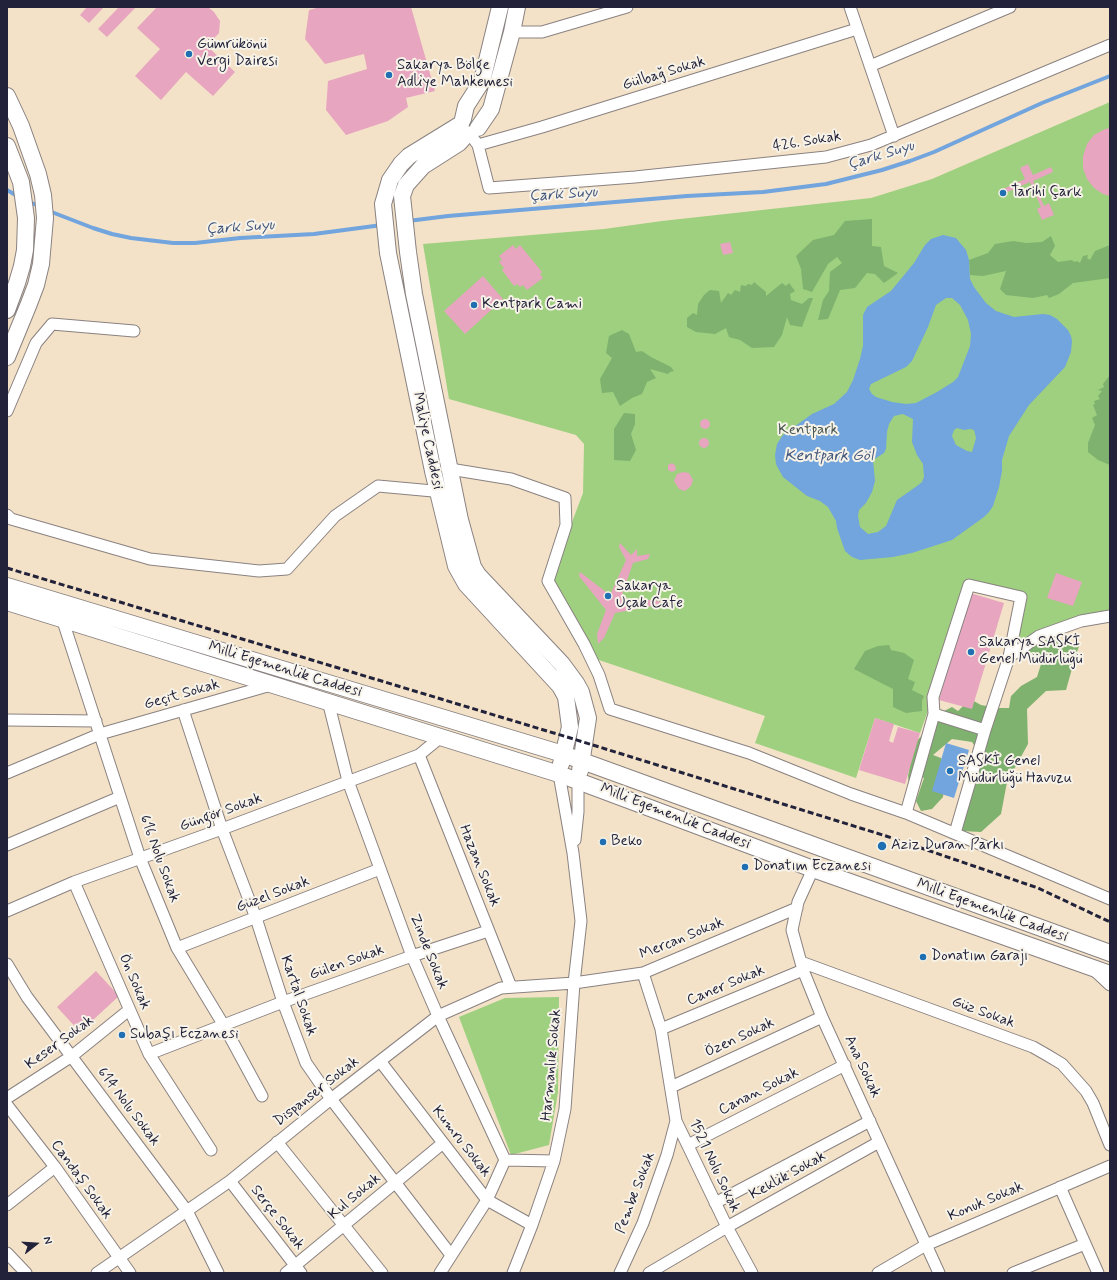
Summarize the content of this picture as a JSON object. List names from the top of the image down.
{
  "streets": {
    "main road": ["Maliye Caddesi", "Milli Egemenlik Caddesi"],
    "street": [
      "Gülbağ Sokak",
      "426. Sokak",
      "Geçit Sokak",
      "Güngör Sokak",
      "616 Nolu Sokak",
      "Hazan Sokak",
      "Güzel Sokak",
      "Mercan Sokak",
      "Zinde Sokak",
      "Gülen Sokak",
      "Ön Sokak",
      "Caner Sokak",
      "Kartal Sokak",
      "Güz Sokak",
      "Özen Sokak",
      "Keser Sokak",
      "Harmanlık Sokak",
      "Ana Sokak",
      "Dispanser Sokak",
      "Canan Sokak",
      "614 Nolu Sokak",
      "Kumru Sokak",
      "1521 Nolu Sokak",
      "Keklik Sokak",
      "Candaş Sokak",
      "Pembe Sokak",
      "Kul Sokak",
      "Konuk Sokak",
      "Serçe Sokak"
    ]
  },
  "crossings": [
    ["Gülbağ Sokak", "426. Sokak"],
    ["Gülbağ Sokak", "Maliye Caddesi"],
    ["426. Sokak", "Maliye Caddesi"],
    ["Maliye Caddesi", "Milli Egemenlik Caddesi"],
    ["Maliye Caddesi", "Harmanlık Sokak"],
    ["Milli Egemenlik Caddesi", "Geçit Sokak"],
    ["Milli Egemenlik Caddesi", "Güngör Sokak"],
    ["Milli Egemenlik Caddesi", "616 Nolu Sokak"],
    ["Milli Egemenlik Caddesi", "Zinde Sokak"],
    ["Milli Egemenlik Caddesi", "Harmanlık Sokak"],
    ["Milli Egemenlik Caddesi", "Ana Sokak"],
    ["Geçit Sokak", "616 Nolu Sokak"],
    ["Geçit Sokak", "Kartal Sokak"],
    ["Güngör Sokak", "616 Nolu Sokak"],
    ["Güngör Sokak", "Hazan Sokak"],
    ["Güngör Sokak", "Zinde Sokak"],
    ["Güngör Sokak", "Ön Sokak"],
    ["Güngör Sokak", "Kartal Sokak"],
    ["616 Nolu Sokak", "Güzel Sokak"],
    ["616 Nolu Sokak", "Gülen Sokak"],
    ["Hazan Sokak", "Gülen Sokak"],
    ["Hazan Sokak", "Dispanser Sokak"],
    ["Güzel Sokak", "Zinde Sokak"],
    ["Güzel Sokak", "Kartal Sokak"],
    ["Mercan Sokak", "Harmanlık Sokak"],
    ["Mercan Sokak", "Ana Sokak"],
    ["Mercan Sokak", "Dispanser Sokak"],
    ["Mercan Sokak", "1521 Nolu Sokak"],
    ["Zinde Sokak", "Gülen Sokak"],
    ["Zinde Sokak", "Dispanser Sokak"],
    ["Gülen Sokak", "Ön Sokak"],
    ["Gülen Sokak", "Kartal Sokak"],
    ["Ön Sokak", "Keser Sokak"],
    ["Caner Sokak", "Güz Sokak"],
    ["Caner Sokak", "Ana Sokak"],
    ["Caner Sokak", "1521 Nolu Sokak"],
    ["Kartal Sokak", "Dispanser Sokak"],
    ["Kartal Sokak", "Kul Sokak"],
    ["Güz Sokak", "Ana Sokak"],
    ["Özen Sokak", "Ana Sokak"],
    ["Özen Sokak", "1521 Nolu Sokak"],
    ["Keser Sokak", "614 Nolu Sokak"],
    ["Harmanlık Sokak", "Dispanser Sokak"],
    ["Harmanlık Sokak", "Kumru Sokak"],
    ["Ana Sokak", "Canan Sokak"],
    ["Ana Sokak", "Keklik Sokak"],
    ["Ana Sokak", "Konuk Sokak"],
    ["Dispanser Sokak", "614 Nolu Sokak"],
    ["Dispanser Sokak", "Kumru Sokak"],
    ["Dispanser Sokak", "Candaş Sokak"],
    ["Dispanser Sokak", "Serçe Sokak"],
    ["Canan Sokak", "1521 Nolu Sokak"],
    ["Kumru Sokak", "Kul Sokak"],
    ["1521 Nolu Sokak", "Keklik Sokak"],
    ["1521 Nolu Sokak", "Pembe Sokak"],
    ["Kul Sokak", "Serçe Sokak"]
  ],
  "water": ["Çark Suyu", "Kentpark Göl"],
  "parks": ["Kentpark"],
  "places": [
    "Gümrükönü Vergi Dairesi",
    "Sakarya Bölge Adliye Mahkemesi",
    "Tarihi Çark",
    "Kentpark Cami",
    "Sakarya Uçak Cafe",
    "Sakarya SASKİ Genel Müdürlüğü",
    "SASKİ Genel Müdürlüğü Havuzu",
    "Beko",
    "Aziz Duran Parkı",
    "Donatım Eczanesi",
    "Donatım Garajı",
    "Subaşı Eczanesi"
  ],
  "north": "right"
}
